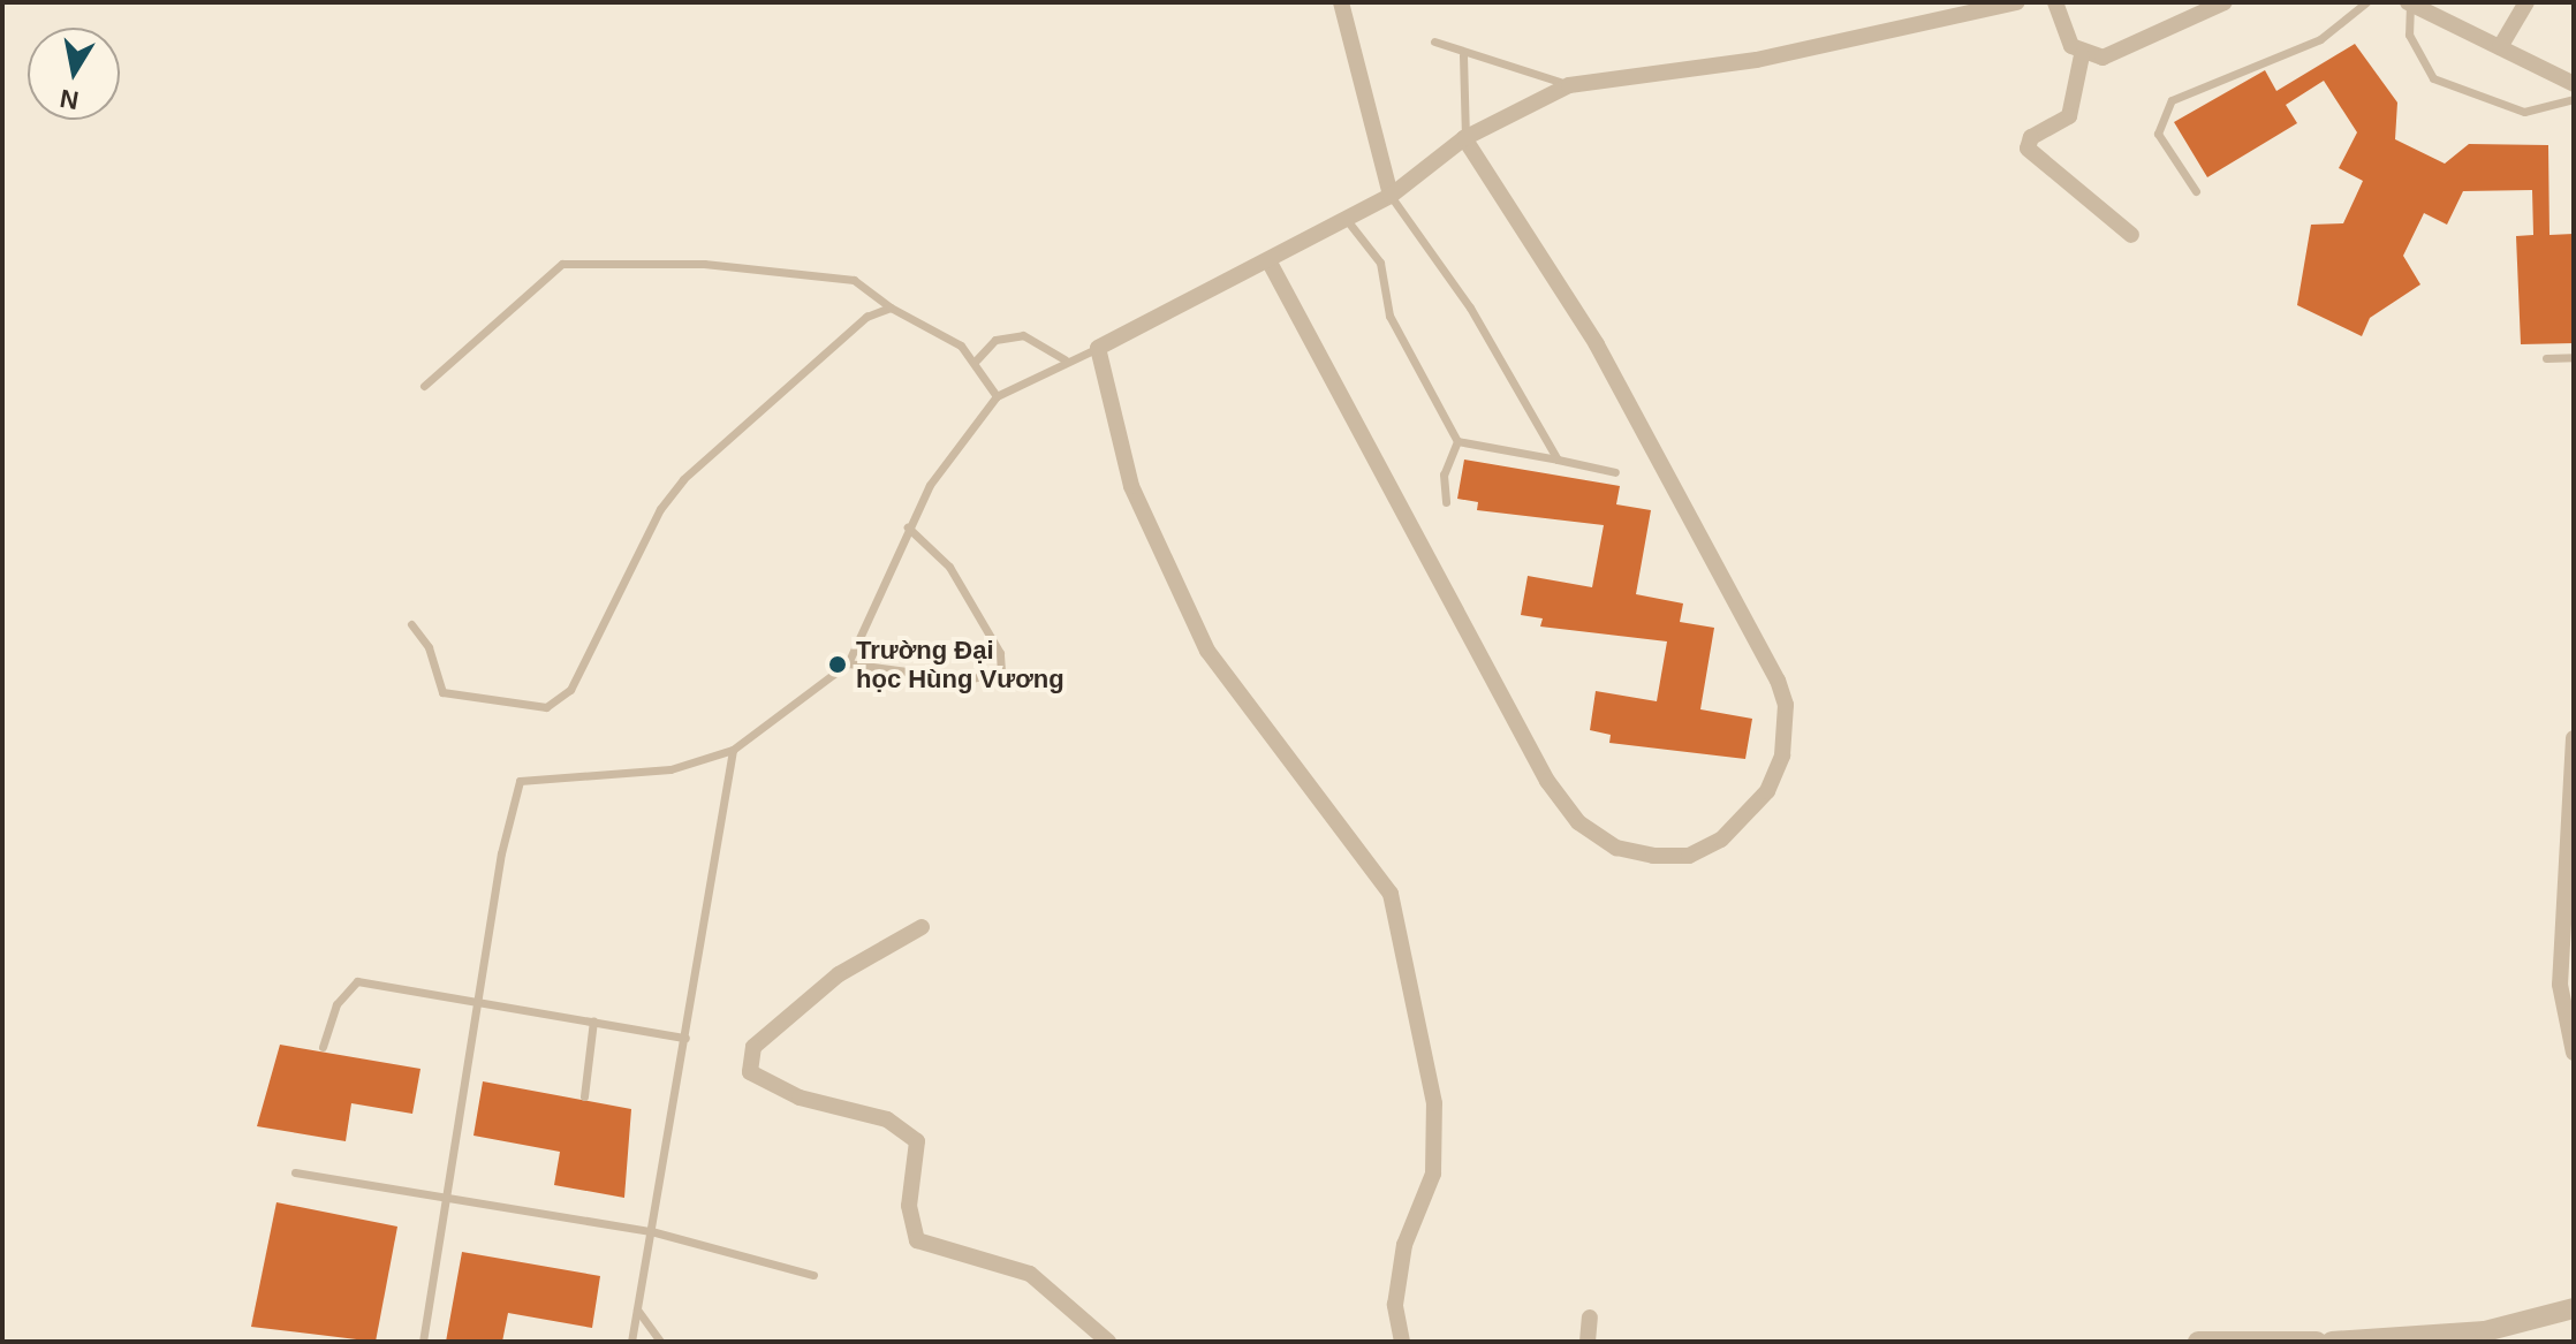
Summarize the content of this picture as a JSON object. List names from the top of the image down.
{
  "places": ["Trường Đại học Hùng Vương"],
  "north": "bottom"
}
